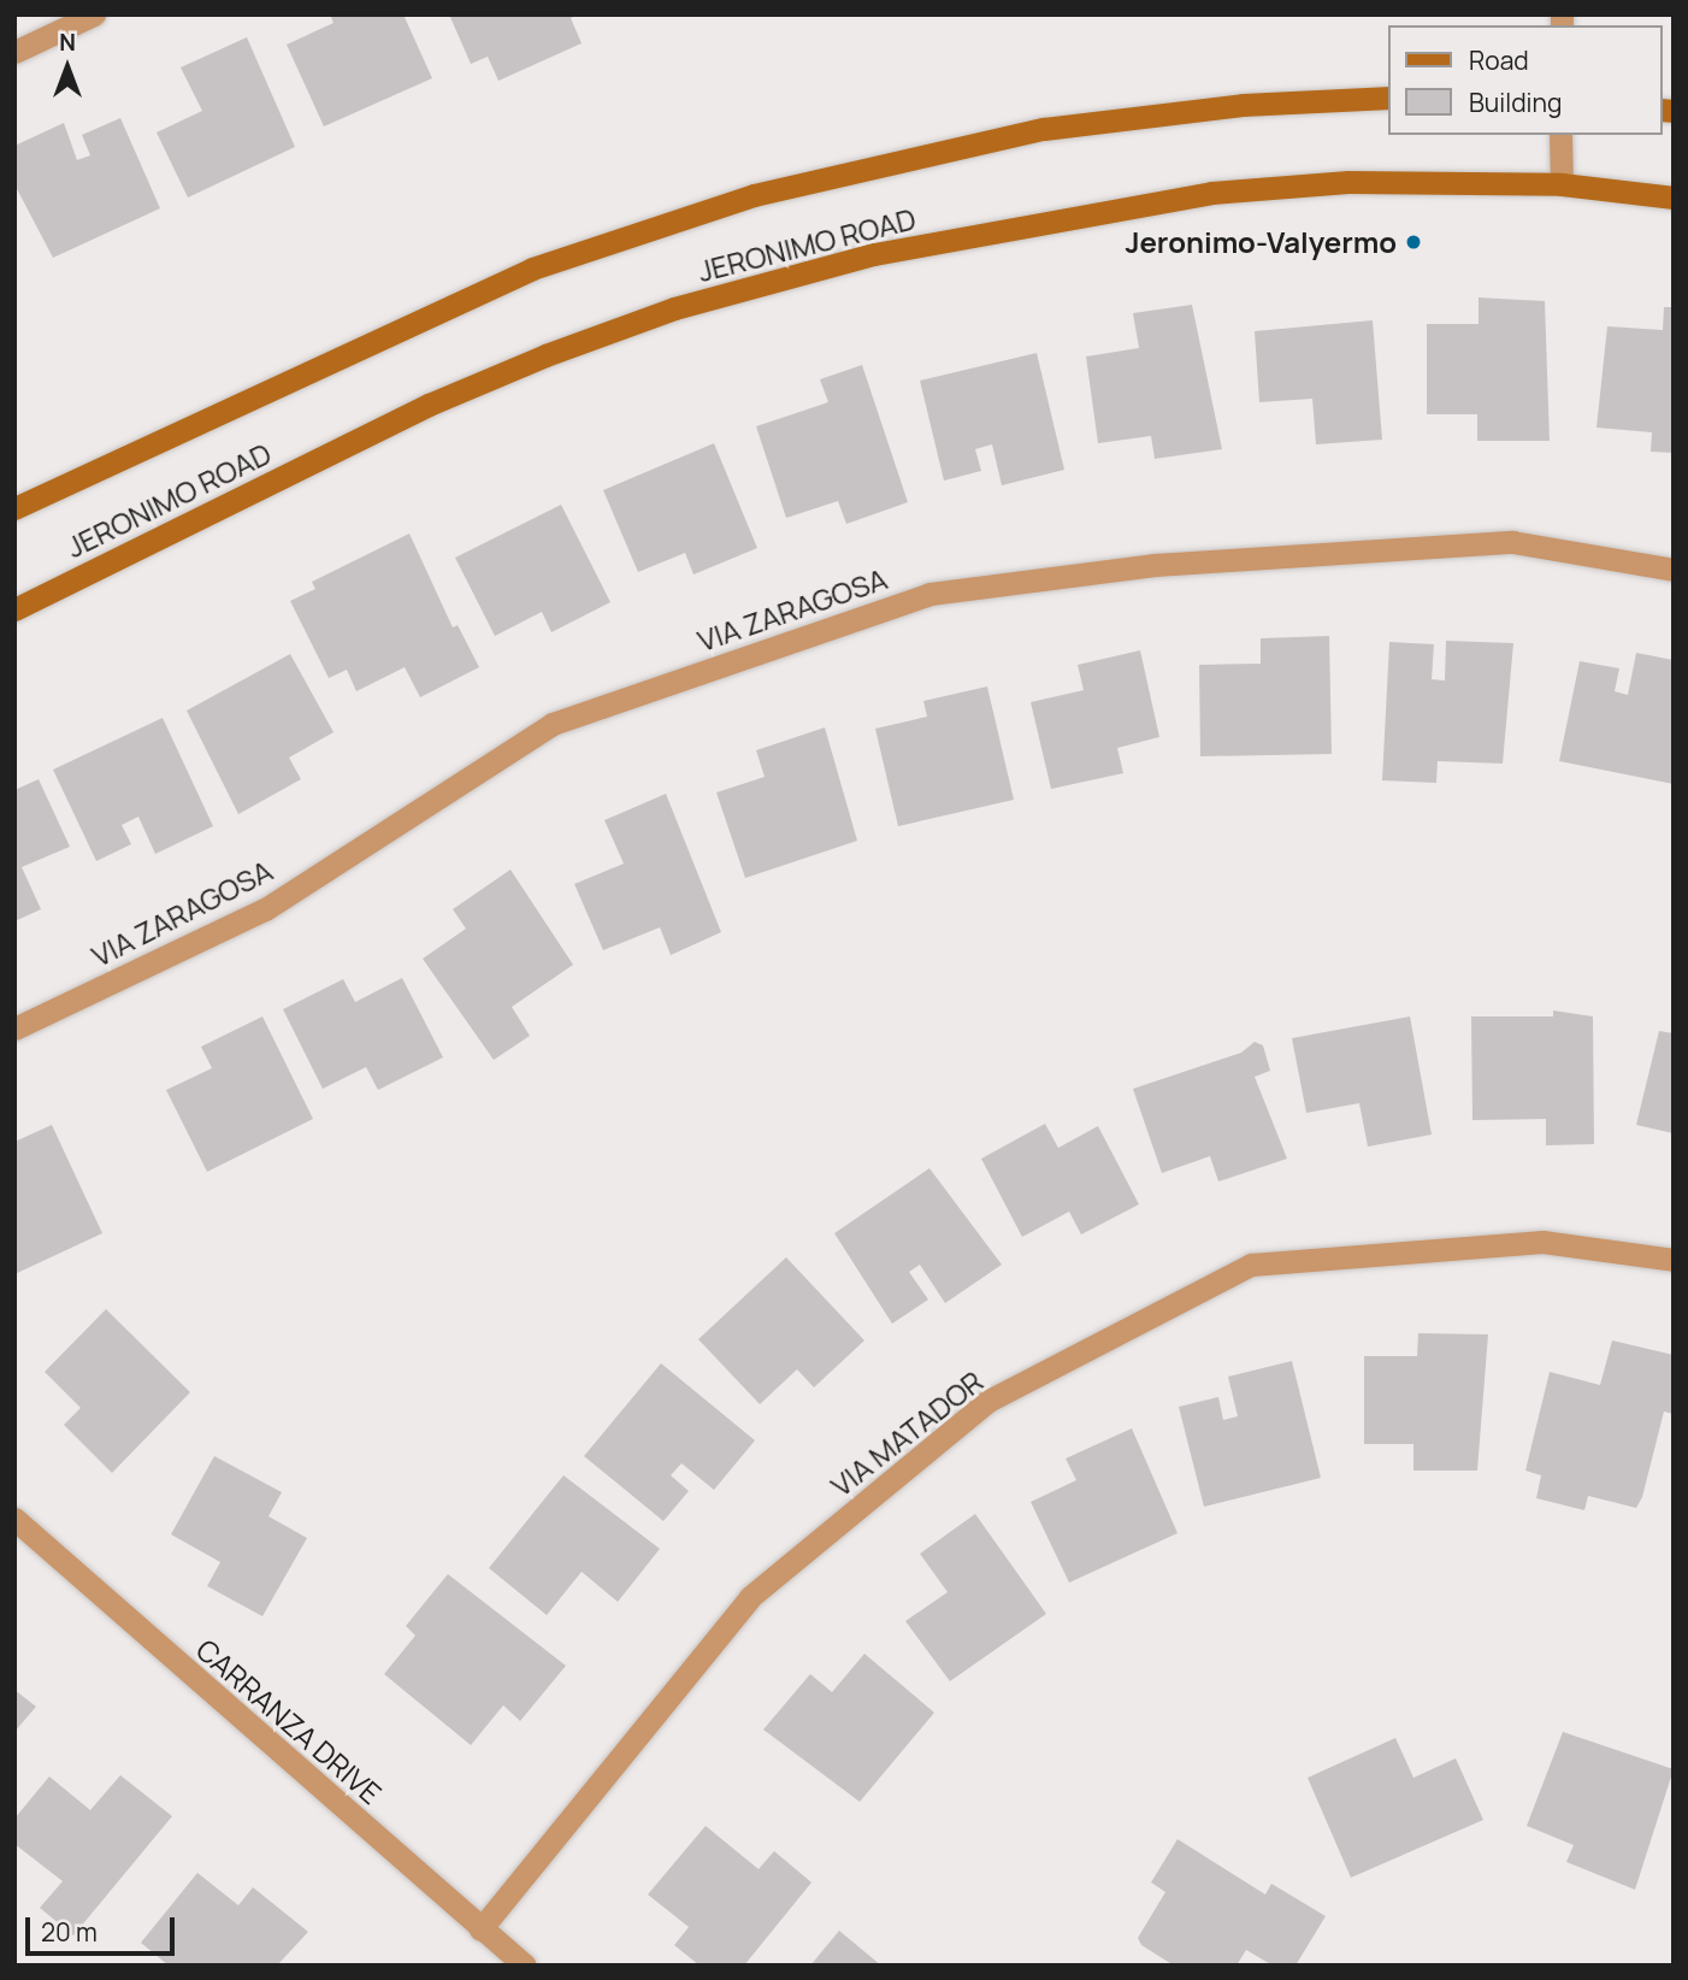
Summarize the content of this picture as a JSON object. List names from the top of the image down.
{
  "streets": {
    "main road": ["JERONIMO ROAD"],
    "street": ["VIA ZARAGOSA", "VIA MATADOR", "CARRANZA DRIVE"]
  },
  "crossings": [
    ["VIA MATADOR", "CARRANZA DRIVE"]
  ],
  "places": ["Jeronimo-Valyermo"],
  "legend": ["Road", "Building"],
  "scale_bar": "20 m",
  "north": "top"
}
